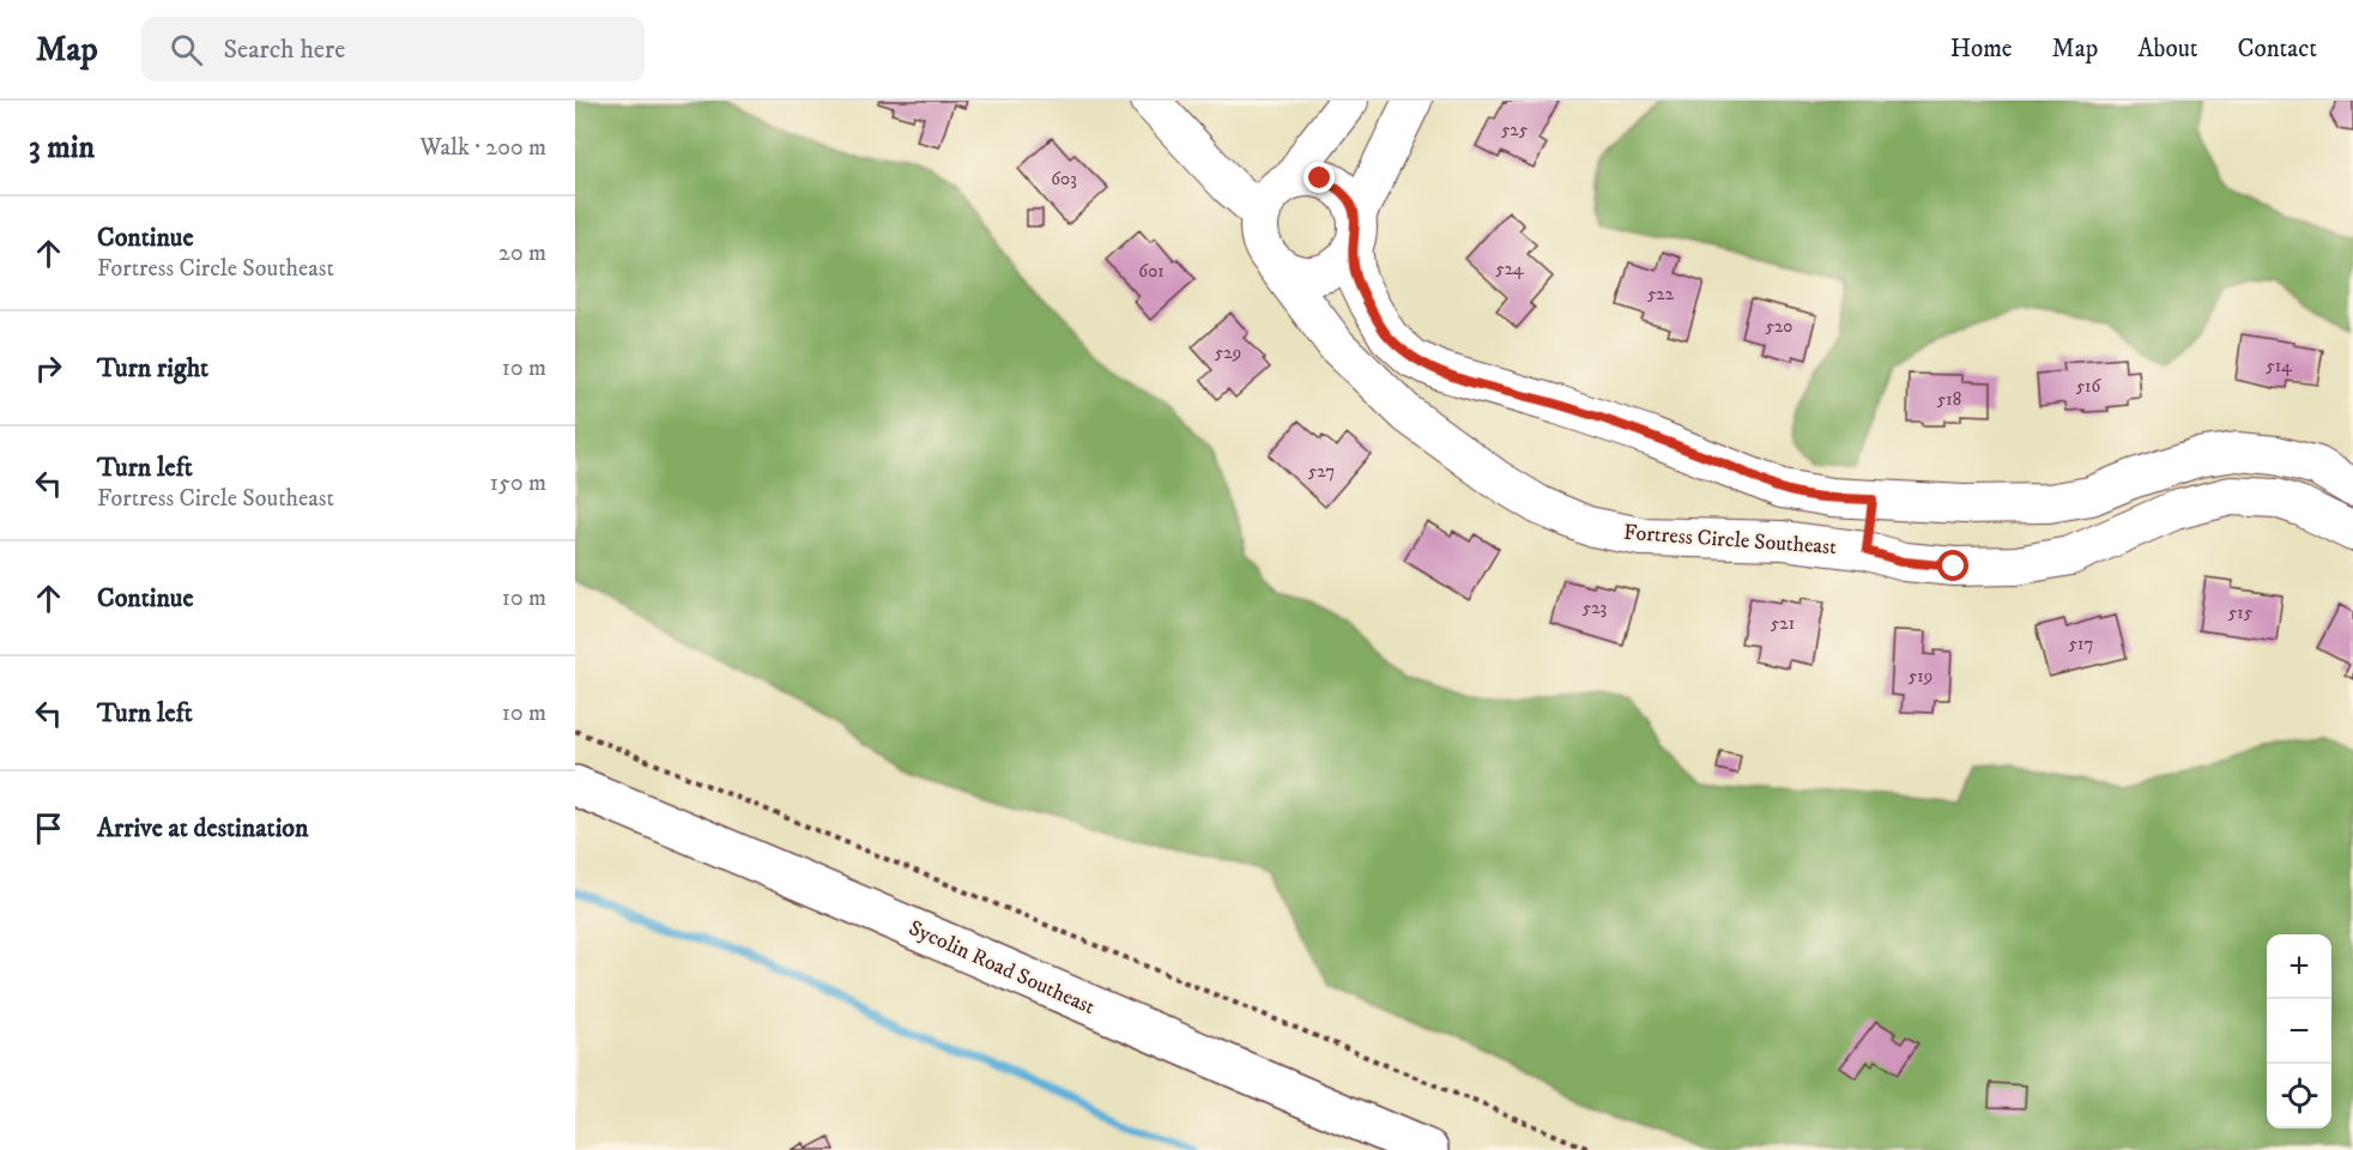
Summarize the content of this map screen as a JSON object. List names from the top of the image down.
{
  "streets": {
    "main road": ["Sycolin Road Southeast"],
    "street": ["Fortress Circle Southeast"]
  },
  "house_numbers": [
    "525",
    "603",
    "524",
    "601",
    "522",
    "520",
    "529",
    "514",
    "516",
    "518",
    "527",
    "523",
    "515",
    "521",
    "517",
    "519"
  ],
  "page": {
    "header": "Map",
    "search": "Search here",
    "nav": [
      "Home",
      "Map",
      "About",
      "Contact"
    ],
    "heading": ["3 min", "Walk · 200 m"],
    "list": [
      ["Continue", "Fortress Circle Southeast", "20 m"],
      ["Turn right", "10 m"],
      ["Turn left", "Fortress Circle Southeast", "150 m"],
      ["Continue", "10 m"],
      ["Turn left", "10 m"],
      "Arrive at destination"
    ],
    "map_buttons": ["+", "−"]
  }
}
